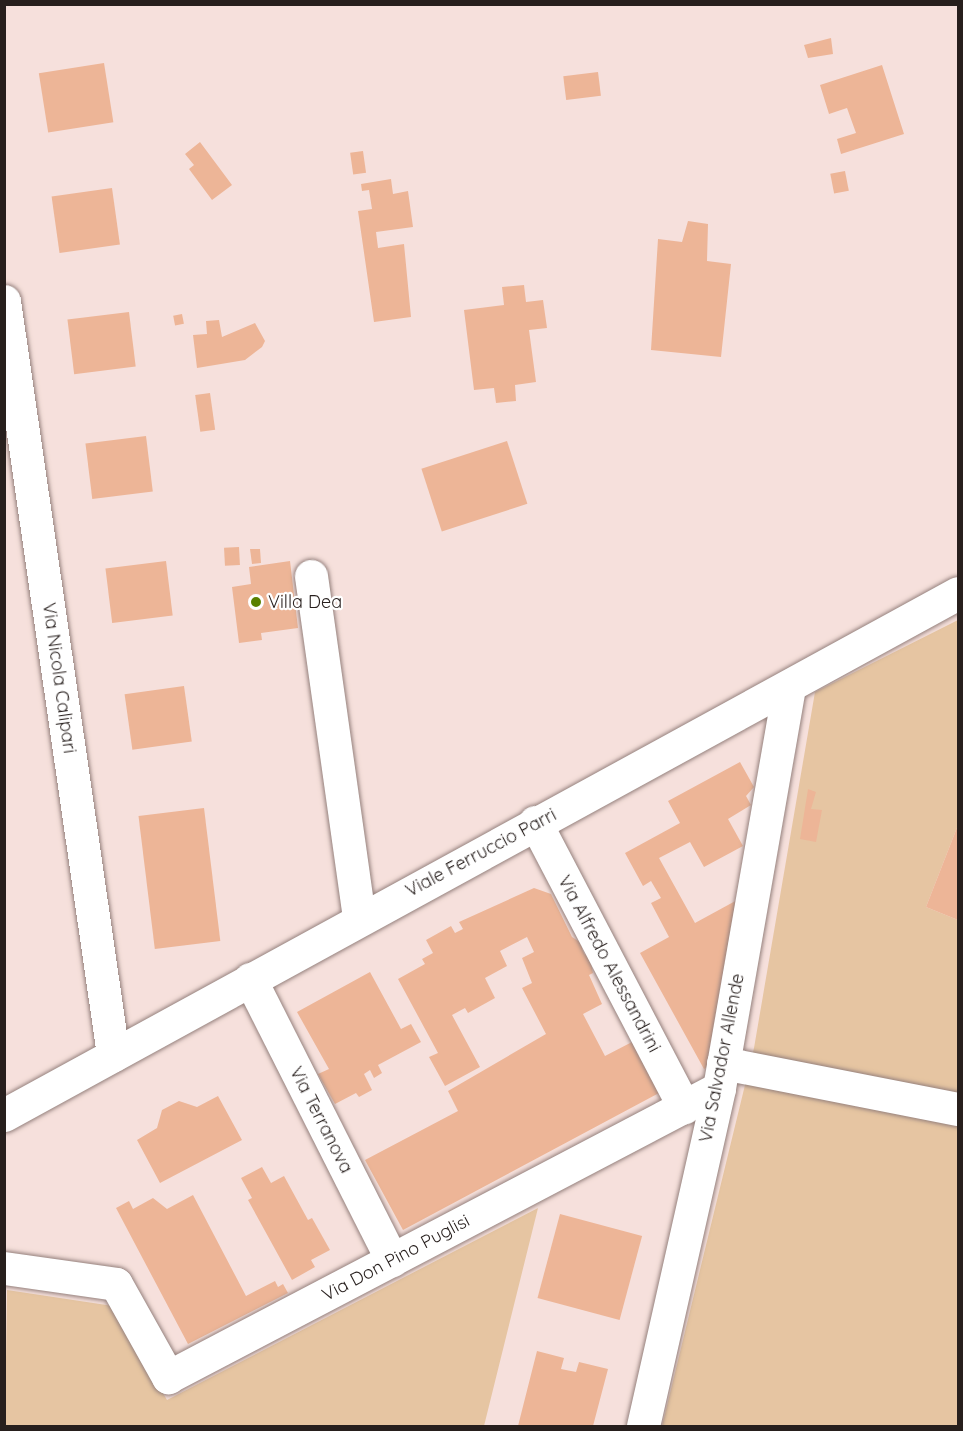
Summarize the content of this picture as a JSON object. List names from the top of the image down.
{
  "streets": {
    "street": [
      "Via Nicola Calipari",
      "Viale Ferruccio Parri",
      "Via Alfredo Alessandrini",
      "Via Salvador Allende",
      "Via Terranova",
      "Via Don Pino Puglisi"
    ]
  },
  "crossings": [
    ["Via Nicola Calipari", "Viale Ferruccio Parri"],
    ["Viale Ferruccio Parri", "Via Alfredo Alessandrini"],
    ["Viale Ferruccio Parri", "Via Salvador Allende"],
    ["Viale Ferruccio Parri", "Via Terranova"],
    ["Via Alfredo Alessandrini", "Via Don Pino Puglisi"],
    ["Via Salvador Allende", "Via Don Pino Puglisi"],
    ["Via Terranova", "Via Don Pino Puglisi"]
  ],
  "places": ["Villa Dea"]
}
